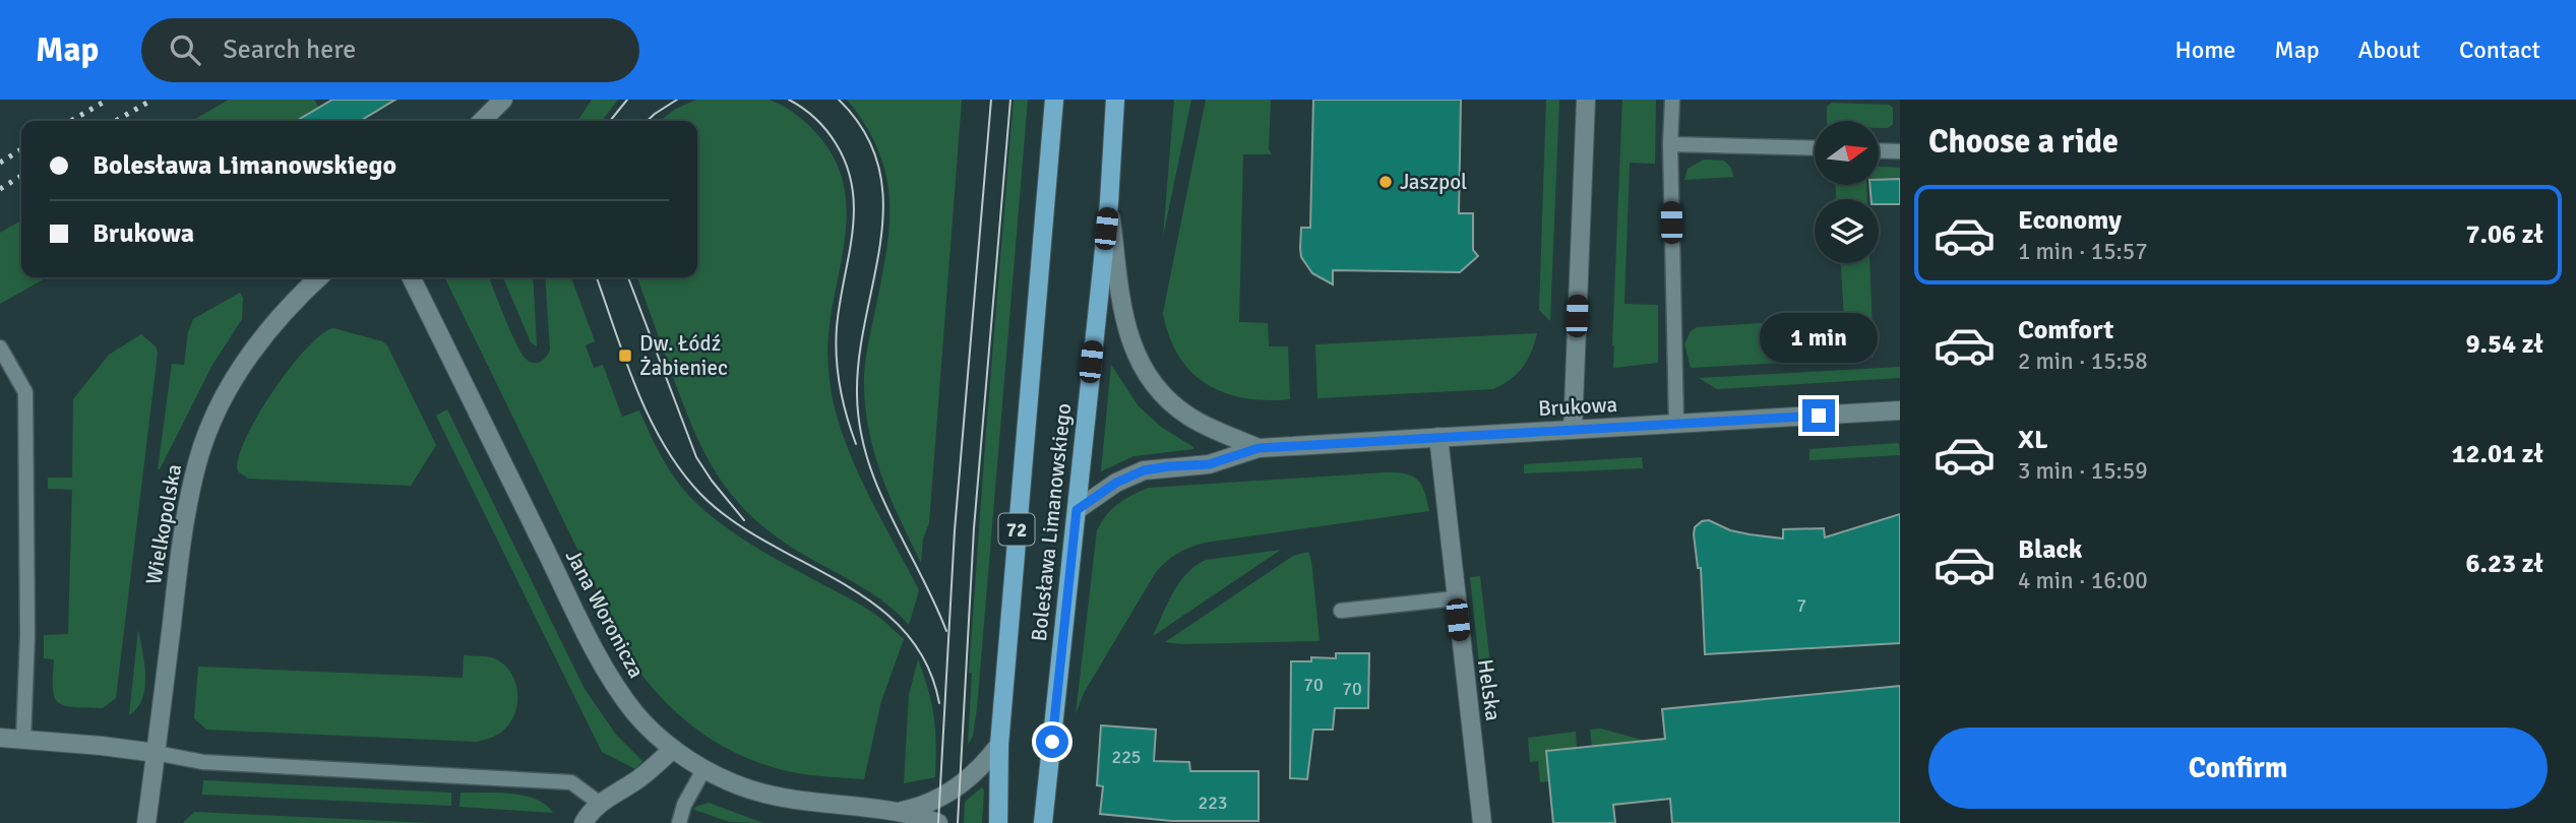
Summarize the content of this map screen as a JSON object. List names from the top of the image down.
{
  "streets": {
    "main road": ["Bolesława Limanowskiego", "72"],
    "street": [
      "Brukowa",
      "Wielkopolska",
      "Jana Woronicza",
      "Helska"
    ]
  },
  "crossings": [
    ["Brukowa", "Helska"]
  ],
  "places": {
    "other": ["Jaszpol"],
    "transit": ["Dw. Łódź Żabieniec"]
  },
  "house_numbers": [
    "7",
    "70",
    "70",
    "225",
    "223"
  ],
  "north": "right",
  "page": {
    "header": "Map",
    "search": "Search here",
    "nav": [
      "Home",
      "Map",
      "About",
      "Contact"
    ],
    "heading": "Choose a ride",
    "banner": ["Bolesława Limanowskiego", "Brukowa"],
    "list": [
      {
        "name": "Economy",
        "note": "1 min · 15:57",
        "value": "7.06 zł"
      },
      {
        "name": "Comfort",
        "note": "2 min · 15:58",
        "value": "9.54 zł"
      },
      {
        "name": "XL",
        "note": "3 min · 15:59",
        "value": "12.01 zł"
      },
      {
        "name": "Black",
        "note": "4 min · 16:00",
        "value": "6.23 zł"
      }
    ],
    "bubble": "1 min",
    "buttons": "Confirm"
  }
}
